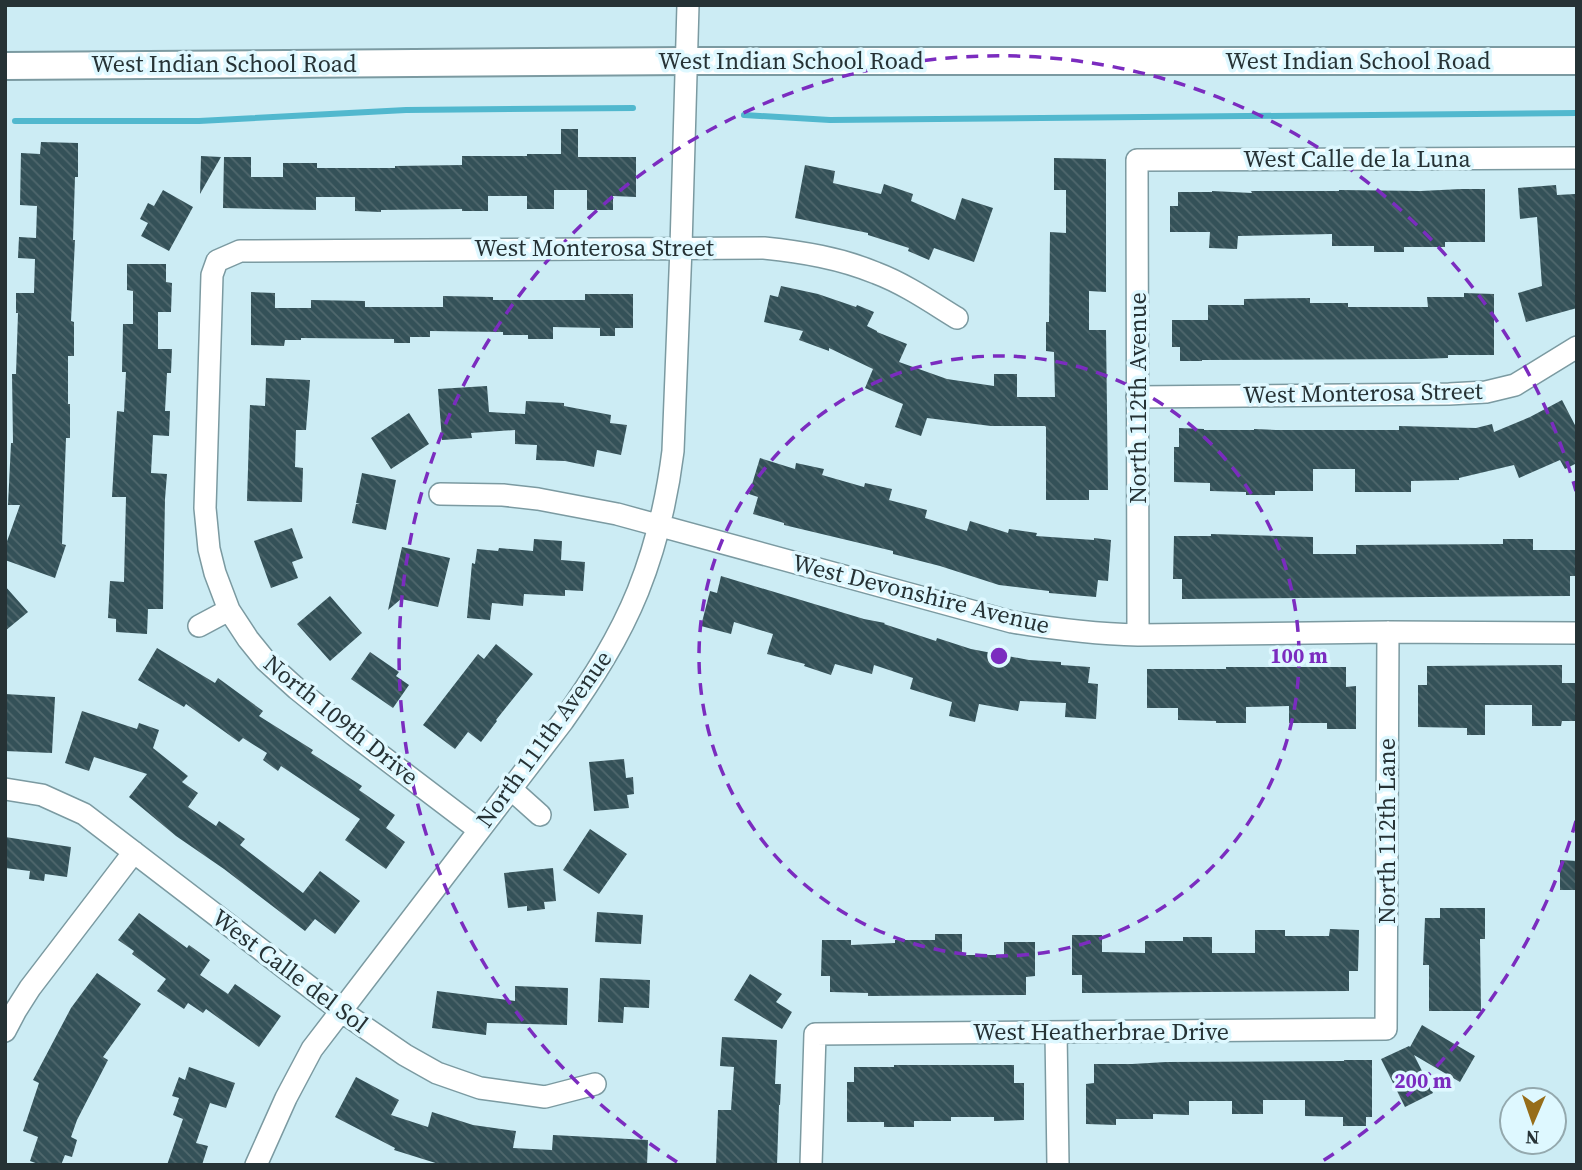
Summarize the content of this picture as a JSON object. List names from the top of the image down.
{
  "streets": {
    "main road": ["West Indian School Road"],
    "street": [
      "West Calle de la Luna",
      "West Monterosa Street",
      "North 112th Avenue",
      "West Devonshire Avenue",
      "North 109th Drive",
      "North 111th Avenue",
      "North 112th Lane",
      "West Calle del Sol",
      "West Heatherbrae Drive"
    ]
  },
  "crossings": [
    ["West Indian School Road", "North 111th Avenue"],
    ["West Calle de la Luna", "North 112th Avenue"],
    ["West Monterosa Street", "North 112th Avenue"],
    ["West Monterosa Street", "North 109th Drive"],
    ["West Monterosa Street", "North 111th Avenue"],
    ["North 112th Avenue", "West Devonshire Avenue"],
    ["West Devonshire Avenue", "North 111th Avenue"],
    ["West Devonshire Avenue", "North 112th Lane"],
    ["North 109th Drive", "North 111th Avenue"],
    ["North 111th Avenue", "West Calle del Sol"],
    ["North 112th Lane", "West Heatherbrae Drive"]
  ],
  "north": "bottom",
  "rings": ["100 m", "200 m"]
}
